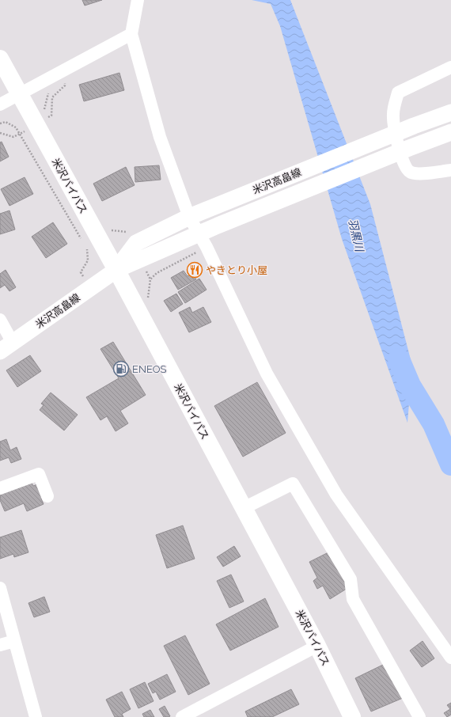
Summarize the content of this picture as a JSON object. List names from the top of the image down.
{
  "streets": {
    "highway": ["米沢バイパス"],
    "main road": ["米沢高畠線"]
  },
  "crossings": [
    ["米沢高畠線", "米沢バイパス"]
  ],
  "water": ["羽黒川"],
  "places": {
    "restaurant": ["やきとり小屋"],
    "fuel station": ["ENEOS"]
  }
}
